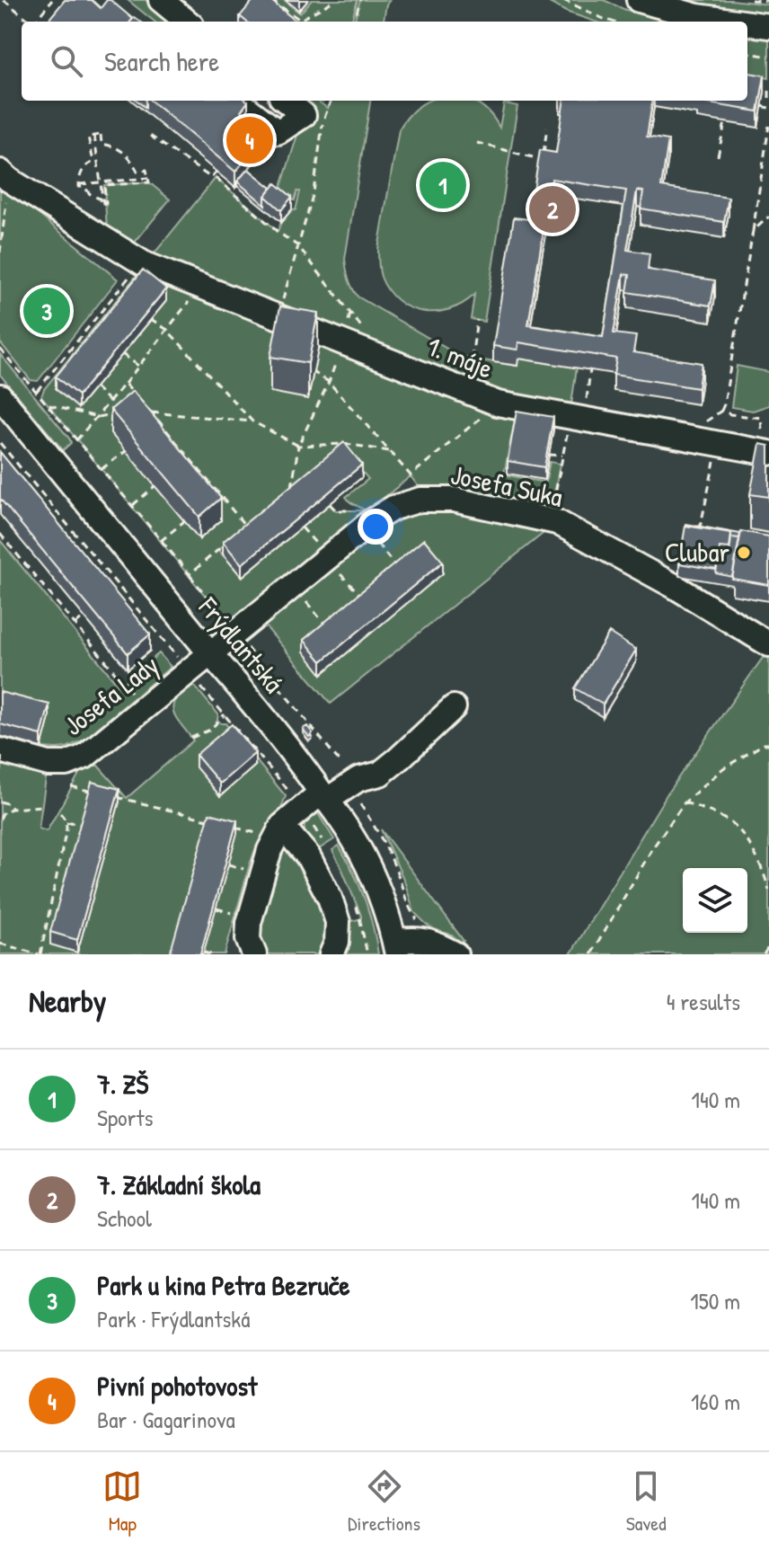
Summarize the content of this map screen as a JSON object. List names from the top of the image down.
{
  "streets": {
    "street": [
      "1. máje",
      "Josefa Suka",
      "Frýdlantská",
      "Josefa Lady"
    ]
  },
  "crossings": [
    ["Josefa Suka", "Frýdlantská"],
    ["Josefa Suka", "Josefa Lady"],
    ["Frýdlantská", "Josefa Lady"]
  ],
  "places": ["Clubar"],
  "page": {
    "search": "Search here",
    "pins": [
      "4",
      "1",
      "2",
      "3"
    ],
    "heading": ["Nearby", "4 results"],
    "list": [
      {
        "mark": "1",
        "name": "7. ZŠ",
        "note": "Sports",
        "value": "140 m"
      },
      {
        "mark": "2",
        "name": "7. Základní škola",
        "note": "School",
        "value": "140 m"
      },
      {
        "mark": "3",
        "name": "Park u kina Petra Bezruče",
        "note": "Park · Frýdlantská",
        "value": "150 m"
      },
      {
        "mark": "4",
        "name": "Pivní pohotovost",
        "note": "Bar · Gagarinova",
        "value": "160 m"
      }
    ],
    "nav": ["Map", "Directions", "Saved"]
  }
}
